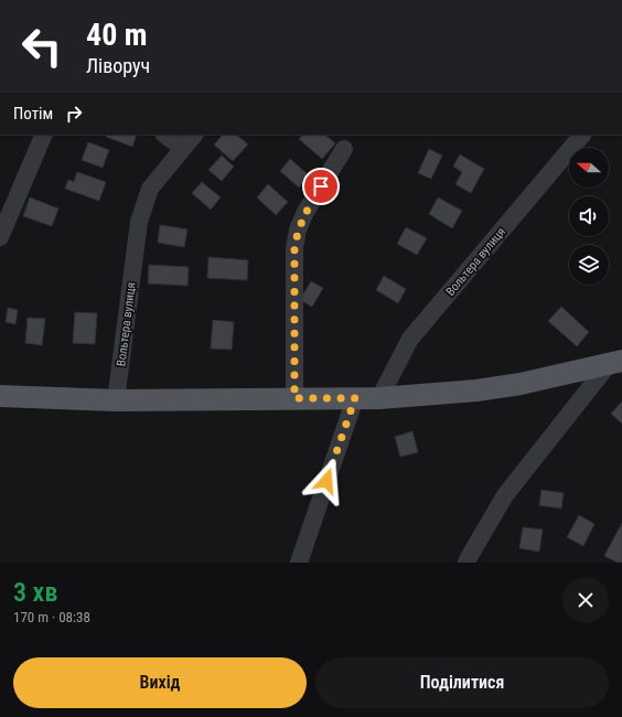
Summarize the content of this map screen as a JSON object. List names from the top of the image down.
{
  "streets": {
    "street": ["Вольтера вулиця"]
  },
  "north": "left",
  "page": {
    "turn": ["40 m", "Ліворуч"],
    "then": "Потім",
    "heading": ["3 хв", "170 m · 08:38"],
    "buttons": ["Вихід", "Поділитися"]
  }
}
